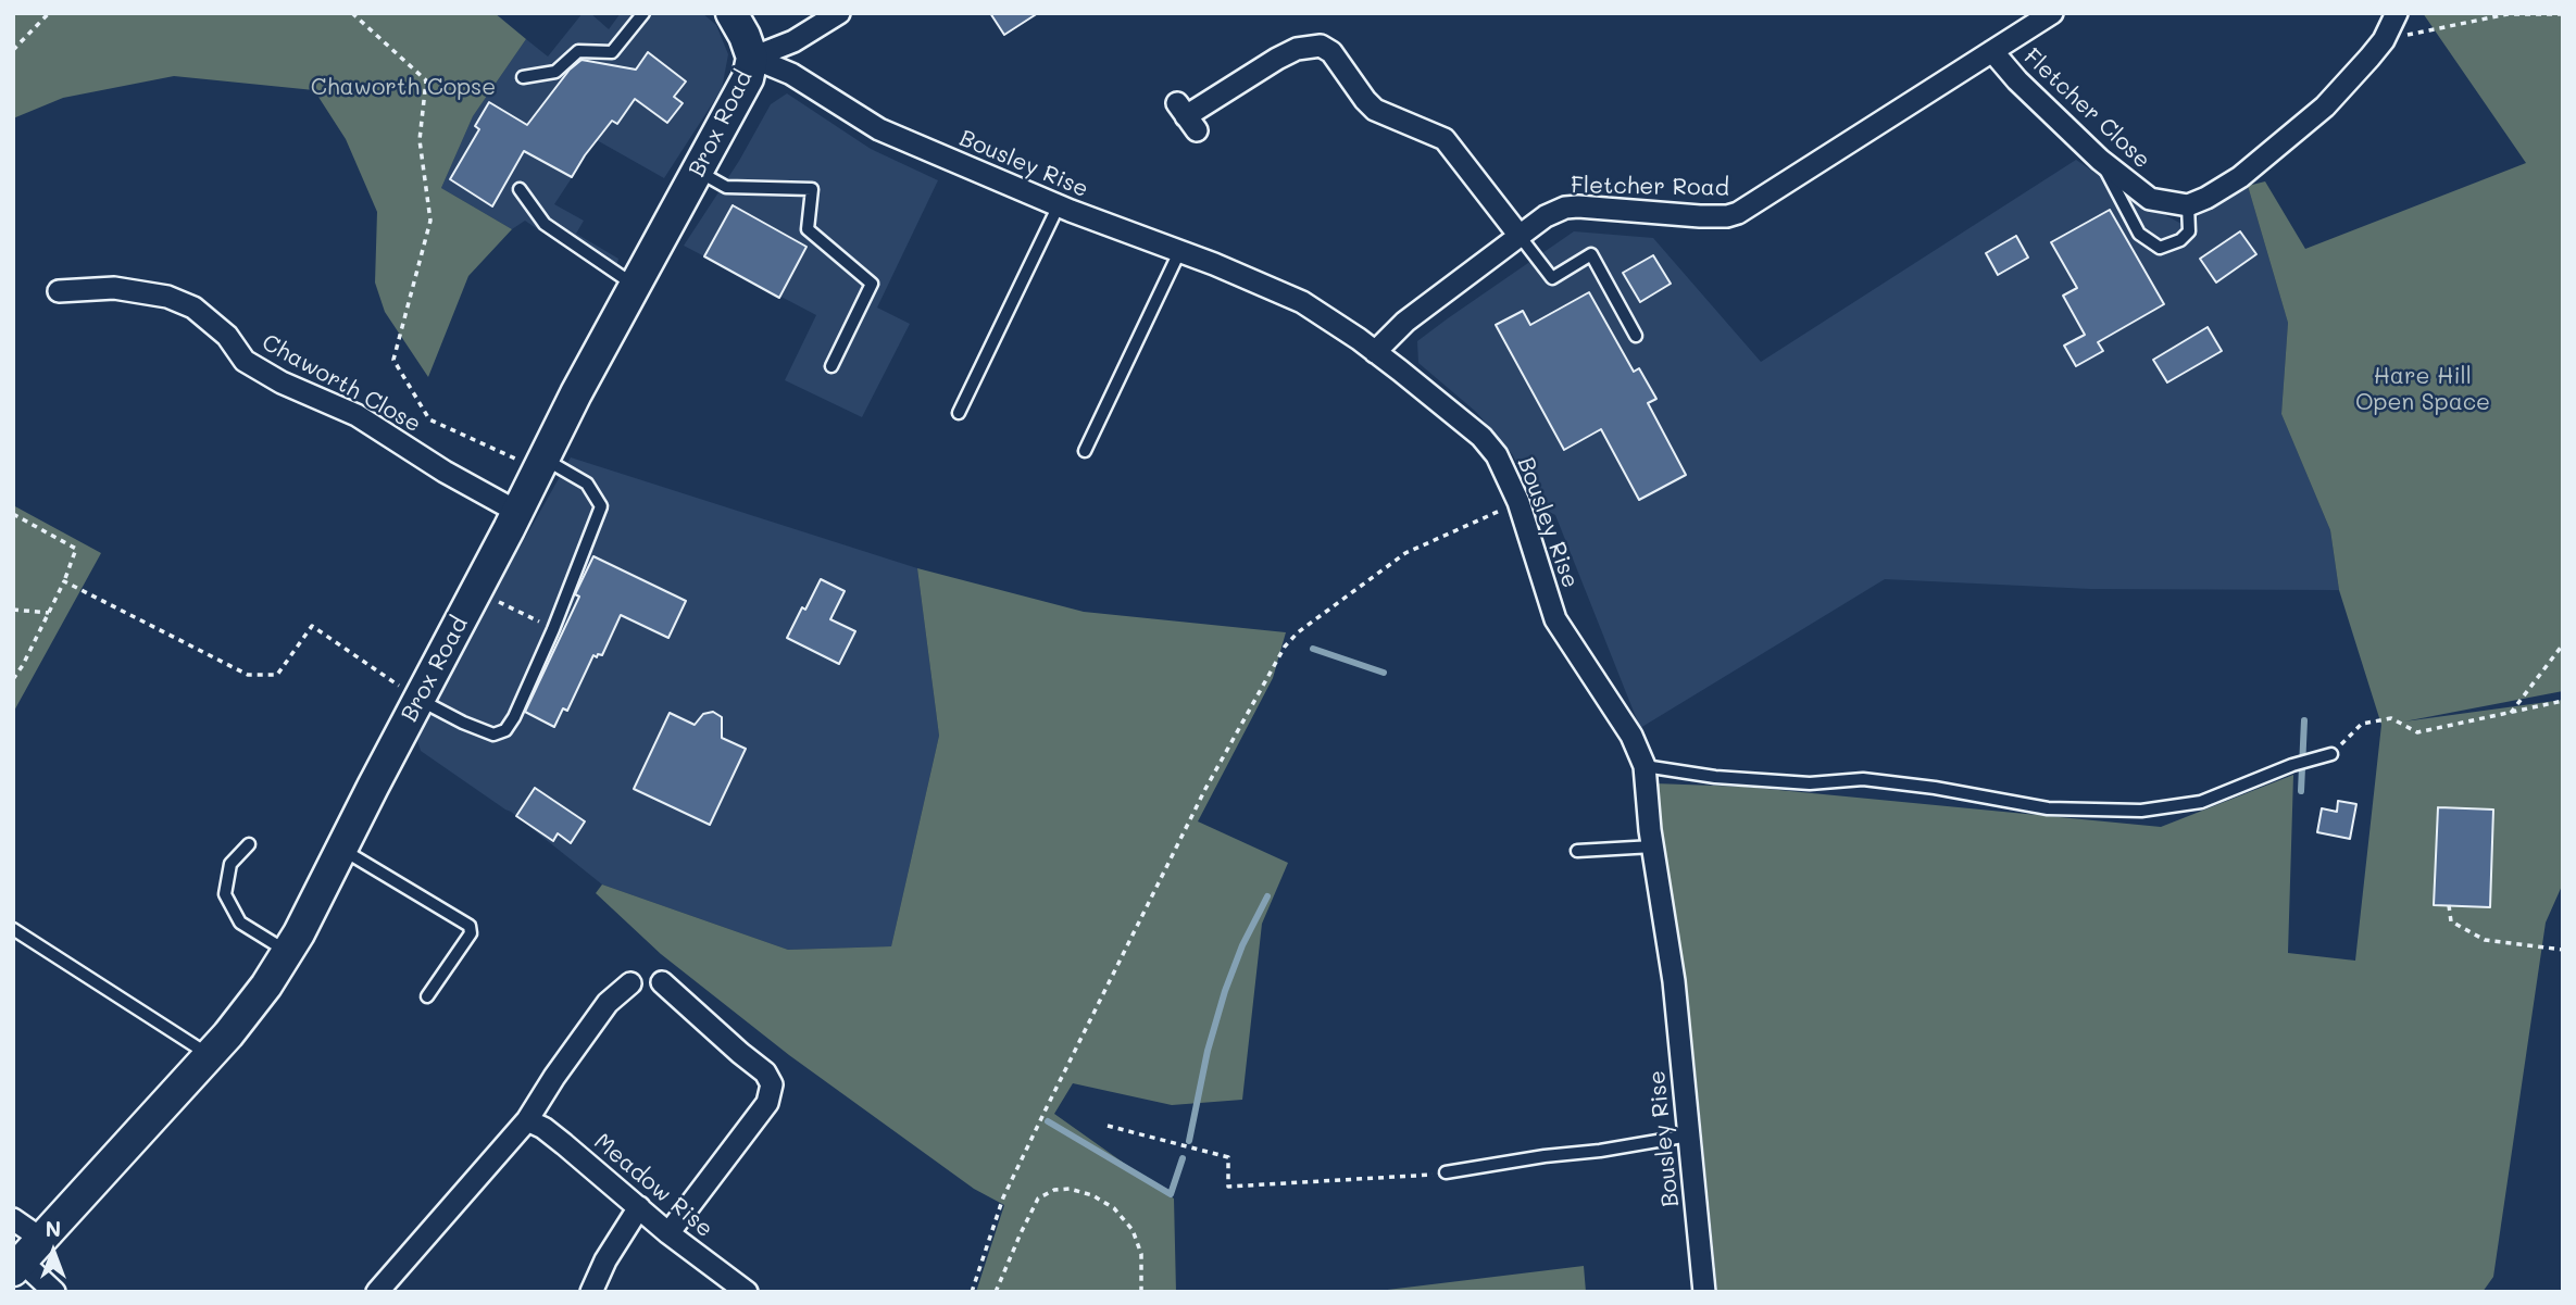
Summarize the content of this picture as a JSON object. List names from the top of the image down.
{
  "streets": {
    "street": [
      "Fletcher Close",
      "Brox Road",
      "Bousley Rise",
      "Fletcher Road",
      "Chaworth Close",
      "Meadow Rise"
    ]
  },
  "crossings": [
    ["Fletcher Close", "Fletcher Road"],
    ["Brox Road", "Bousley Rise"],
    ["Brox Road", "Chaworth Close"],
    ["Bousley Rise", "Fletcher Road"]
  ],
  "parks": ["Chaworth Copse", "Hare Hill Open Space"],
  "north": "top"
}
